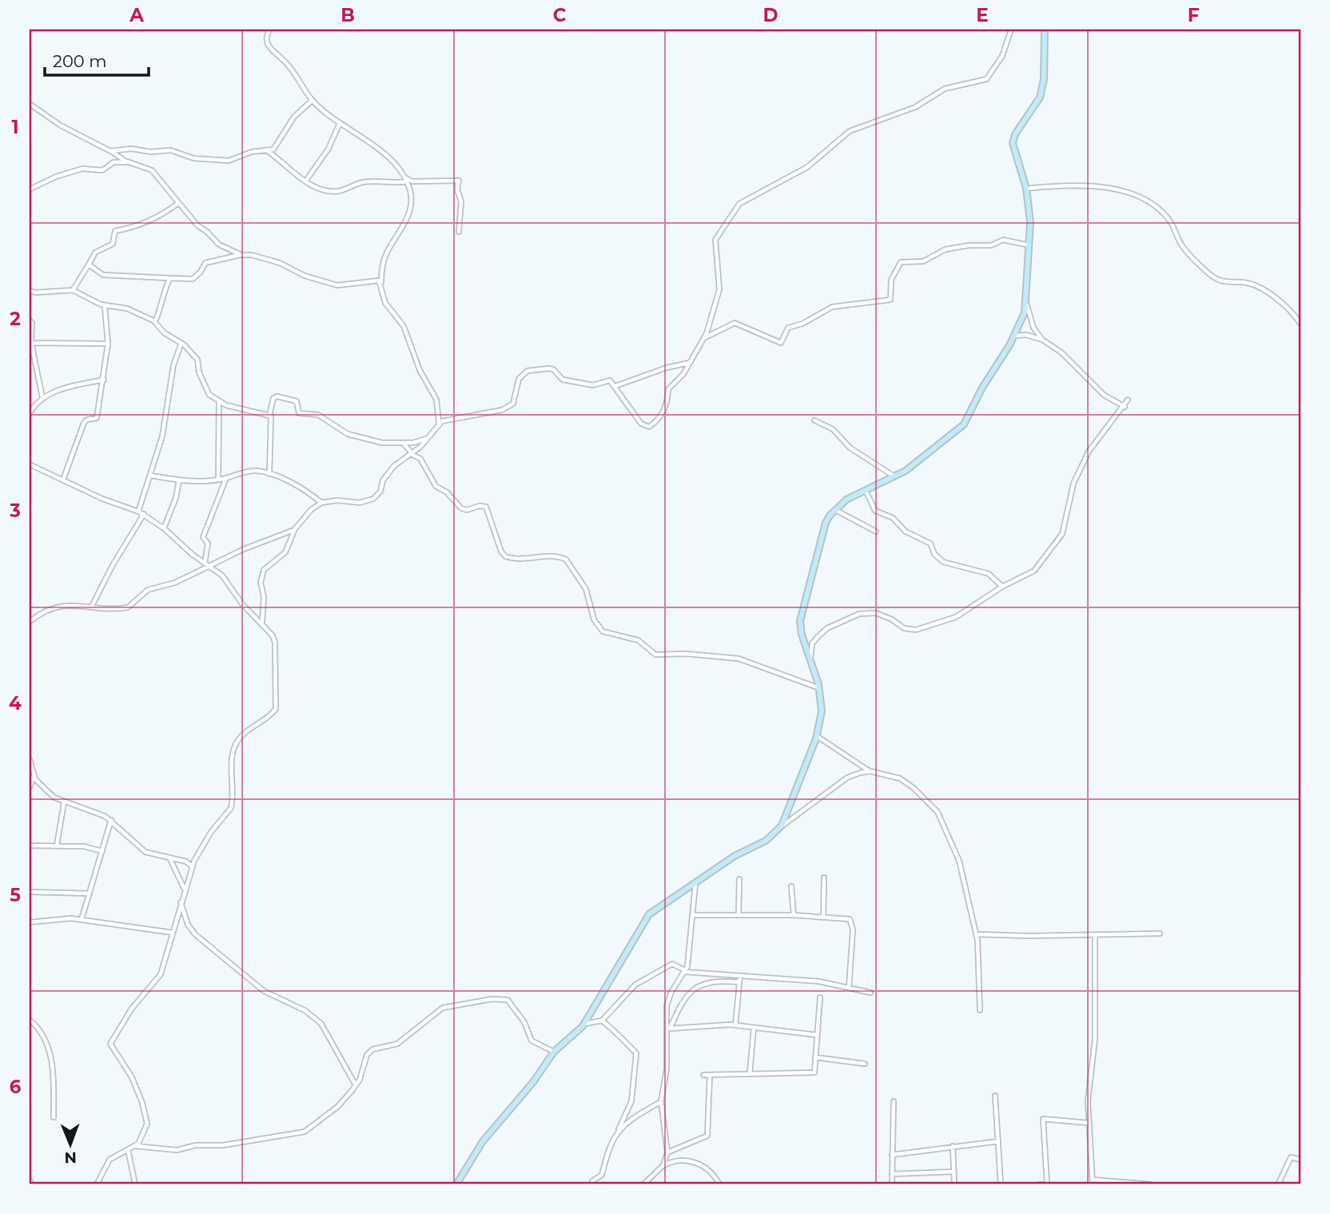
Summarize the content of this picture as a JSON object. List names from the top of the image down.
{
  "scale_bar": "200 m",
  "north": "bottom",
  "grid": {
    "columns": [
      "A",
      "B",
      "C",
      "D",
      "E",
      "F"
    ],
    "rows": [
      "1",
      "2",
      "3",
      "4",
      "5",
      "6"
    ]
  }
}
